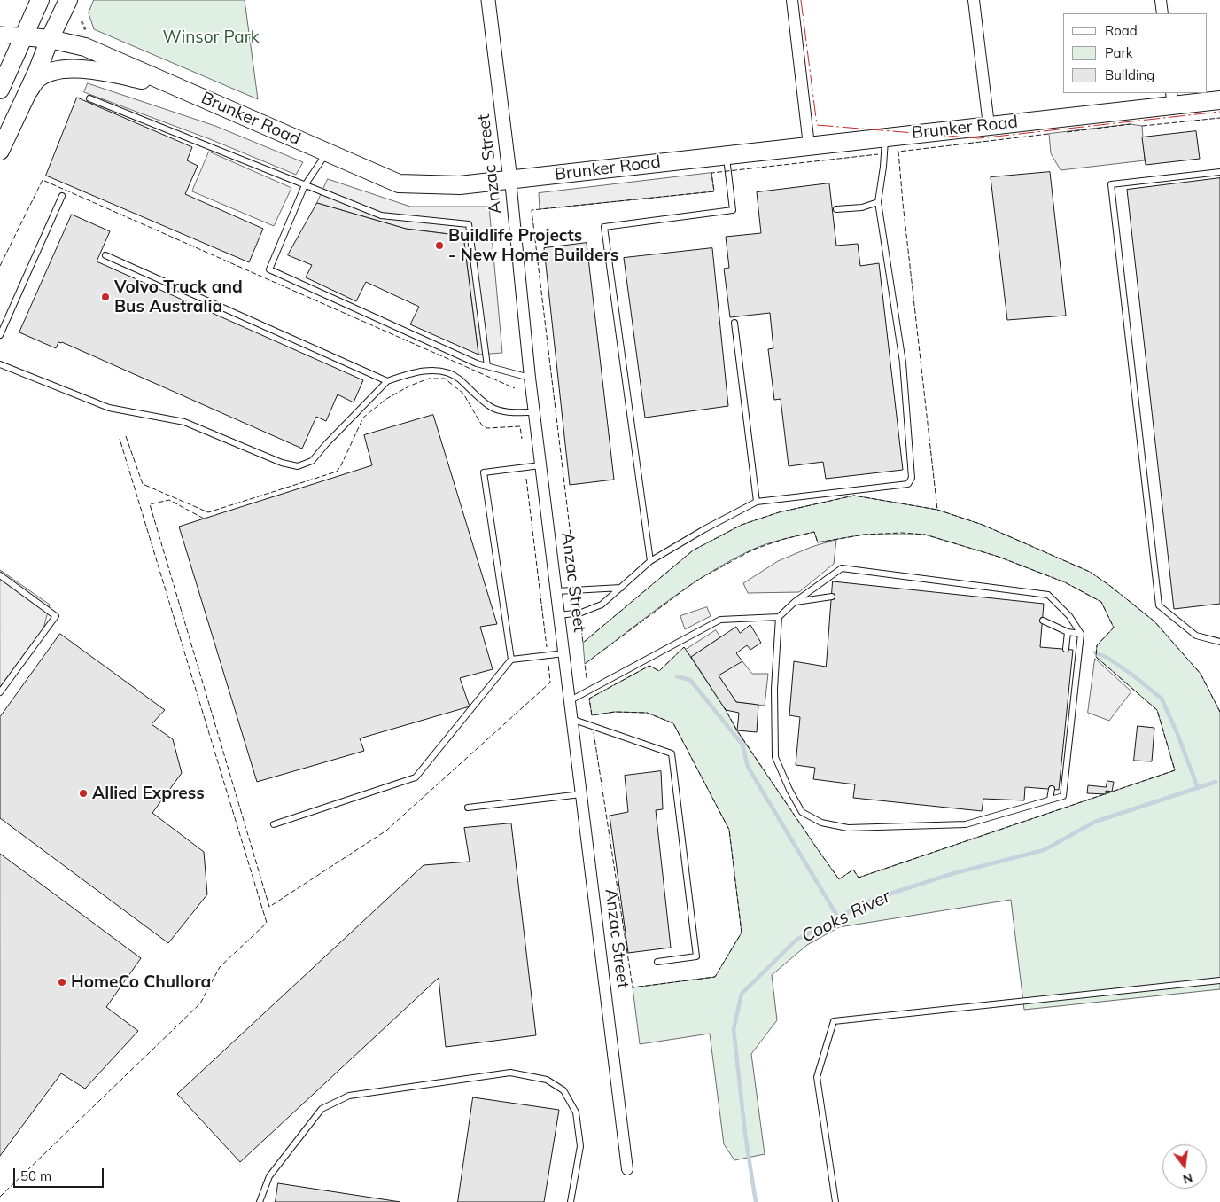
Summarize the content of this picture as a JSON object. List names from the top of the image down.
{
  "streets": {
    "main road": ["Brunker Road"],
    "street": ["Anzac Street"]
  },
  "crossings": [
    ["Brunker Road", "Anzac Street"]
  ],
  "water": ["Cooks River"],
  "parks": ["Winsor Park"],
  "places": [
    "Buildlife Projects - New Home Builders",
    "Volvo Truck and Bus Australia",
    "Allied Express",
    "HomeCo Chullora"
  ],
  "legend": ["Road", "Park", "Building"],
  "scale_bar": "50 m",
  "north": "bottom"
}
